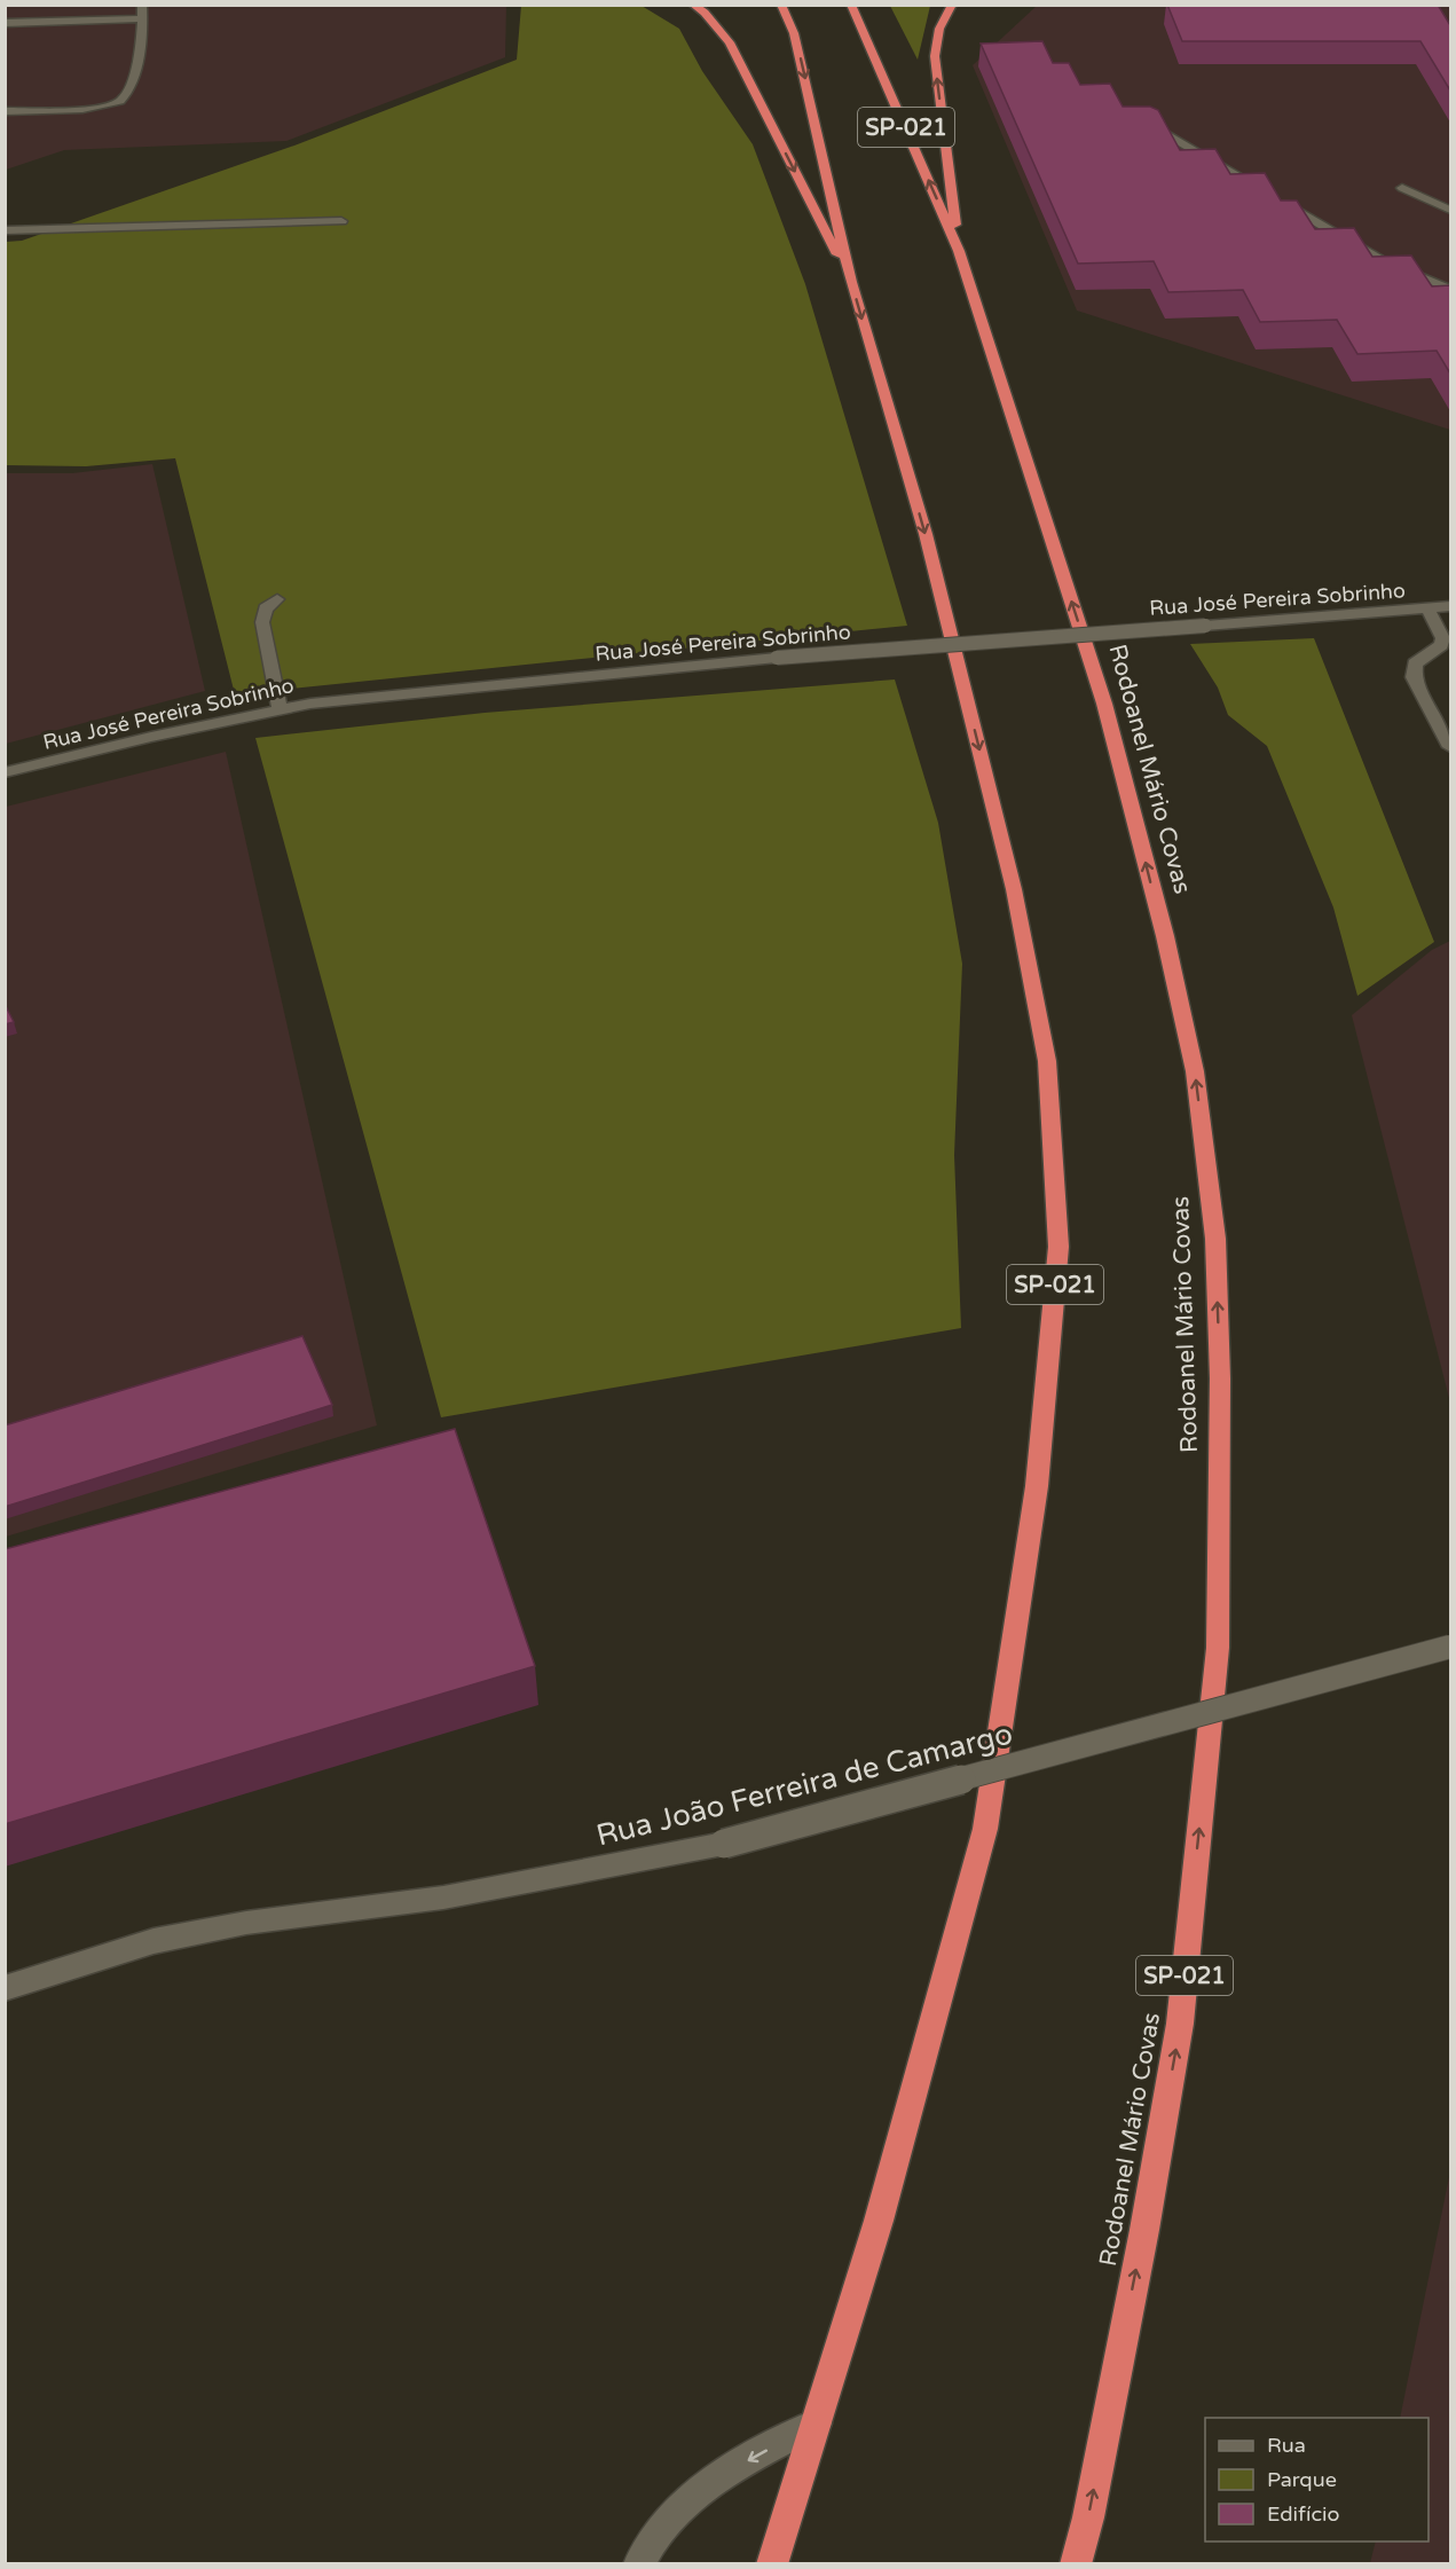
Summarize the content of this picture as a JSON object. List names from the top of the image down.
{
  "streets": {
    "highway": ["SP-021", "Rodoanel Mário Covas"],
    "street": ["Rua José Pereira Sobrinho", "Rua João Ferreira de Camargo"]
  },
  "legend": ["Rua", "Parque", "Edifício"]
}
